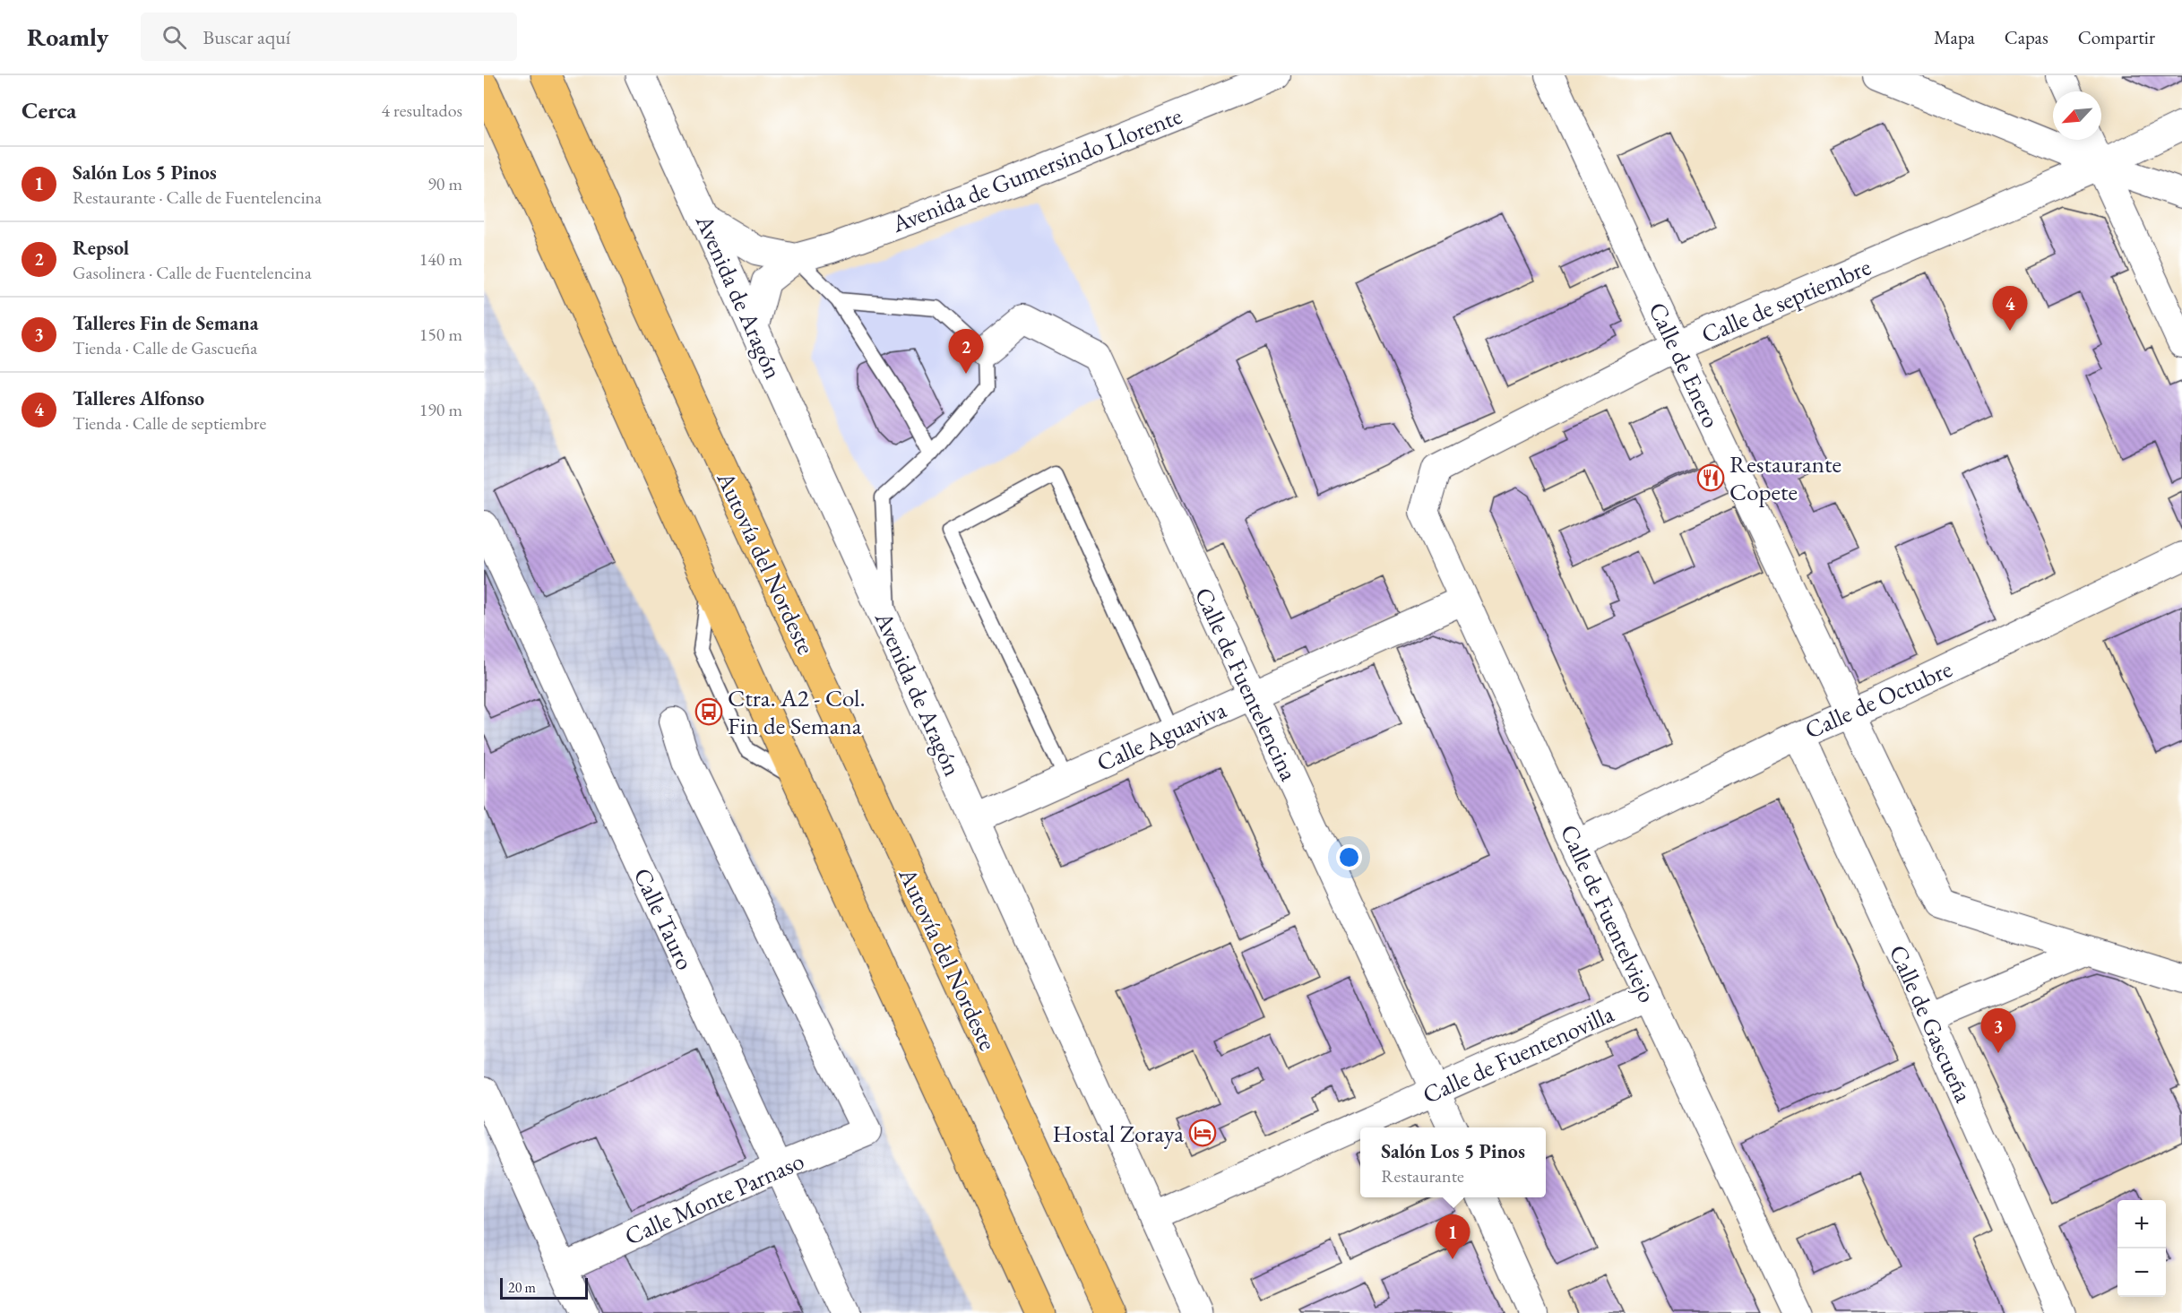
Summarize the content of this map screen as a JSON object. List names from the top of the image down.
{
  "streets": {
    "highway": ["Autovía del Nordeste"],
    "street": [
      "Avenida de Gumersindo Llorente",
      "Avenida de Aragón",
      "Calle de septiembre",
      "Calle de Enero",
      "Calle de Fuentelencina",
      "Calle de Octubre",
      "Calle Aguaviva",
      "Calle de Fuentelviejo",
      "Calle Tauro",
      "Calle de Gascueña",
      "Calle de Fuentenovilla",
      "Calle Monte Parnaso"
    ]
  },
  "crossings": [
    ["Avenida de Gumersindo Llorente", "Avenida de Aragón"],
    ["Avenida de Aragón", "Calle Aguaviva"],
    ["Avenida de Aragón", "Calle de Fuentenovilla"],
    ["Calle de septiembre", "Calle de Enero"],
    ["Calle de septiembre", "Calle de Fuentelviejo"],
    ["Calle de Enero", "Calle de Octubre"],
    ["Calle de Fuentelencina", "Calle Aguaviva"],
    ["Calle de Fuentelencina", "Calle de Fuentenovilla"],
    ["Calle de Octubre", "Calle de Fuentelviejo"],
    ["Calle de Octubre", "Calle de Gascueña"],
    ["Calle Aguaviva", "Calle de Fuentelviejo"],
    ["Calle de Fuentelviejo", "Calle de Fuentenovilla"],
    ["Calle Tauro", "Calle Monte Parnaso"]
  ],
  "places": {
    "restaurant": ["Restaurante Copete"],
    "bus stop": ["Ctra. A2 - Col. Fin de Semana"],
    "hotel": ["Hostal Zoraya"]
  },
  "scale_bar": "20 m",
  "north": "bottom left",
  "page": {
    "header": "Roamly",
    "search": "Buscar aquí",
    "nav": ["Mapa", "Capas", "Compartir"],
    "heading": ["Cerca", "4 resultados"],
    "list": [
      {
        "mark": "1",
        "name": "Salón Los 5 Pinos",
        "note": "Restaurante · Calle de Fuentelencina",
        "value": "90 m"
      },
      {
        "mark": "2",
        "name": "Repsol",
        "note": "Gasolinera · Calle de Fuentelencina",
        "value": "140 m"
      },
      {
        "mark": "3",
        "name": "Talleres Fin de Semana",
        "note": "Tienda · Calle de Gascueña",
        "value": "150 m"
      },
      {
        "mark": "4",
        "name": "Talleres Alfonso",
        "note": "Tienda · Calle de septiembre",
        "value": "190 m"
      }
    ],
    "pins": [
      "4",
      "2",
      "3",
      "1"
    ],
    "popup": ["Salón Los 5 Pinos", "Restaurante"],
    "map_buttons": ["+", "−"],
    "scale": "20 m"
  }
}
